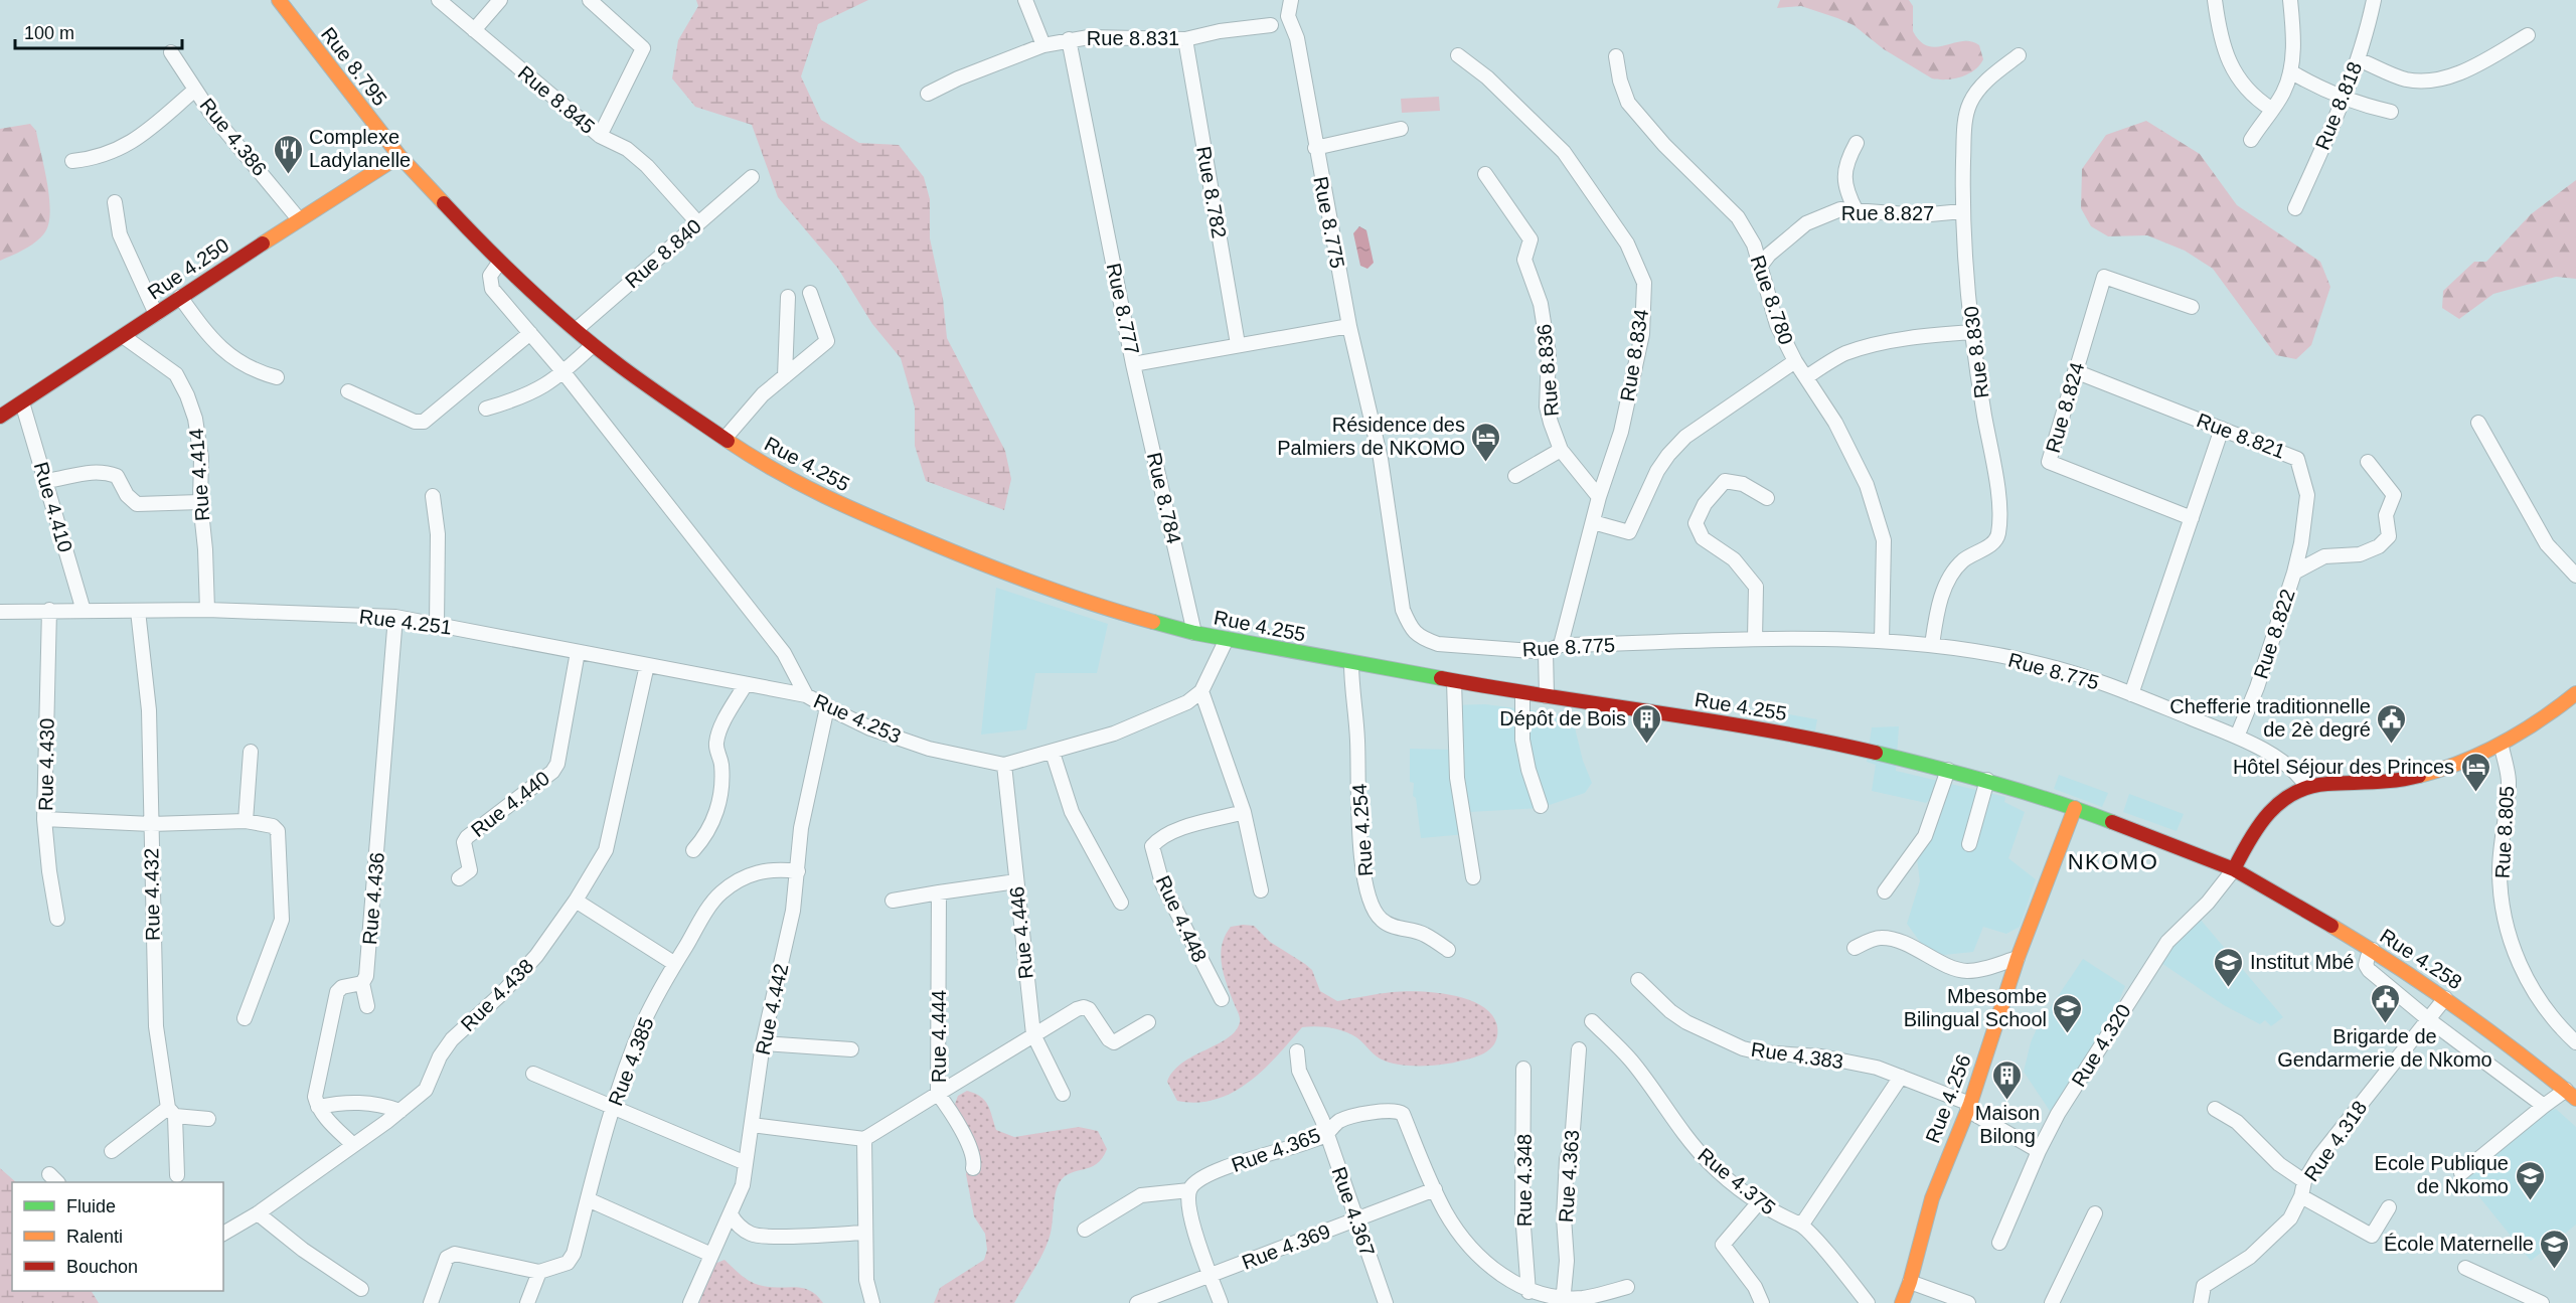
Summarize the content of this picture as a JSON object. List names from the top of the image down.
{
  "streets": {
    "main road": [
      "Rue 8.795",
      "Rue 4.250",
      "Rue 4.255",
      "Rue 4.258",
      "Rue 4.256"
    ],
    "street": [
      "Rue 8.831",
      "Rue 8.845",
      "Rue 8.818",
      "Rue 4.386",
      "Rue 8.782",
      "Rue 8.827",
      "Rue 8.775",
      "Rue 8.840",
      "Rue 8.780",
      "Rue 8.777",
      "Rue 8.830",
      "Rue 8.834",
      "Rue 8.836",
      "Rue 8.824",
      "Rue 8.821",
      "Rue 4.414",
      "Rue 8.784",
      "Rue 4.410",
      "Rue 4.251",
      "Rue 8.822",
      "Rue 4.253",
      "Rue 4.430",
      "Rue 4.440",
      "Rue 4.254",
      "Rue 8.805",
      "Rue 4.432",
      "Rue 4.436",
      "Rue 4.448",
      "Rue 4.446",
      "Rue 4.438",
      "Rue 4.442",
      "Rue 4.444",
      "Rue 4.320",
      "Rue 4.383",
      "Rue 4.385",
      "Rue 4.318",
      "Rue 4.365",
      "Rue 4.363",
      "Rue 4.348",
      "Rue 4.375",
      "Rue 4.367",
      "Rue 4.369"
    ]
  },
  "crossings": [
    ["Rue 8.831", "Rue 8.782"],
    ["Rue 8.831", "Rue 8.777"],
    ["Rue 8.795", "Rue 4.250"],
    ["Rue 8.795", "Rue 4.255"],
    ["Rue 4.386", "Rue 4.250"],
    ["Rue 8.782", "Rue 8.777"],
    ["Rue 8.827", "Rue 8.780"],
    ["Rue 8.827", "Rue 8.830"],
    ["Rue 8.775", "Rue 8.780"],
    ["Rue 8.775", "Rue 8.777"],
    ["Rue 8.775", "Rue 8.830"],
    ["Rue 8.775", "Rue 8.834"],
    ["Rue 8.775", "Rue 8.822"],
    ["Rue 8.840", "Rue 4.255"],
    ["Rue 4.250", "Rue 4.255"],
    ["Rue 4.250", "Rue 4.414"],
    ["Rue 4.250", "Rue 4.410"],
    ["Rue 8.777", "Rue 8.784"],
    ["Rue 8.834", "Rue 8.836"],
    ["Rue 8.824", "Rue 8.821"],
    ["Rue 8.821", "Rue 8.822"],
    ["Rue 4.255", "Rue 8.784"],
    ["Rue 4.255", "Rue 4.253"],
    ["Rue 4.255", "Rue 4.254"],
    ["Rue 4.255", "Rue 4.258"],
    ["Rue 4.255", "Rue 4.320"],
    ["Rue 4.255", "Rue 4.256"],
    ["Rue 4.414", "Rue 4.251"],
    ["Rue 4.410", "Rue 4.251"],
    ["Rue 4.251", "Rue 4.253"],
    ["Rue 4.251", "Rue 4.430"],
    ["Rue 4.251", "Rue 4.440"],
    ["Rue 4.251", "Rue 4.432"],
    ["Rue 4.251", "Rue 4.436"],
    ["Rue 4.251", "Rue 4.438"],
    ["Rue 4.253", "Rue 4.446"],
    ["Rue 4.253", "Rue 4.442"],
    ["Rue 4.258", "Rue 4.320"],
    ["Rue 4.258", "Rue 4.318"],
    ["Rue 4.442", "Rue 4.385"],
    ["Rue 4.320", "Rue 4.383"],
    ["Rue 4.383", "Rue 4.256"],
    ["Rue 4.365", "Rue 4.363"],
    ["Rue 4.365", "Rue 4.348"],
    ["Rue 4.365", "Rue 4.367"],
    ["Rue 4.365", "Rue 4.369"],
    ["Rue 4.367", "Rue 4.369"]
  ],
  "districts": ["NKOMO"],
  "places": {
    "restaurant": ["Complexe Ladylanelle"],
    "hotel": ["Résidence des Palmiers de NKOMO", "Hôtel Séjour des Princes"],
    "building": ["Dépôt de Bois", "Maison Bilong"],
    "public building": ["Chefferie traditionnelle de 2è degré", "Brigarde de Gendarmerie de Nkomo"],
    "school or university": [
      "Institut Mbé",
      "Mbesombe Bilingual School",
      "Ecole Publique de Nkomo",
      "École Maternelle"
    ]
  },
  "legend": ["Fluide", "Ralenti", "Bouchon"],
  "scale_bar": "100 m"
}
